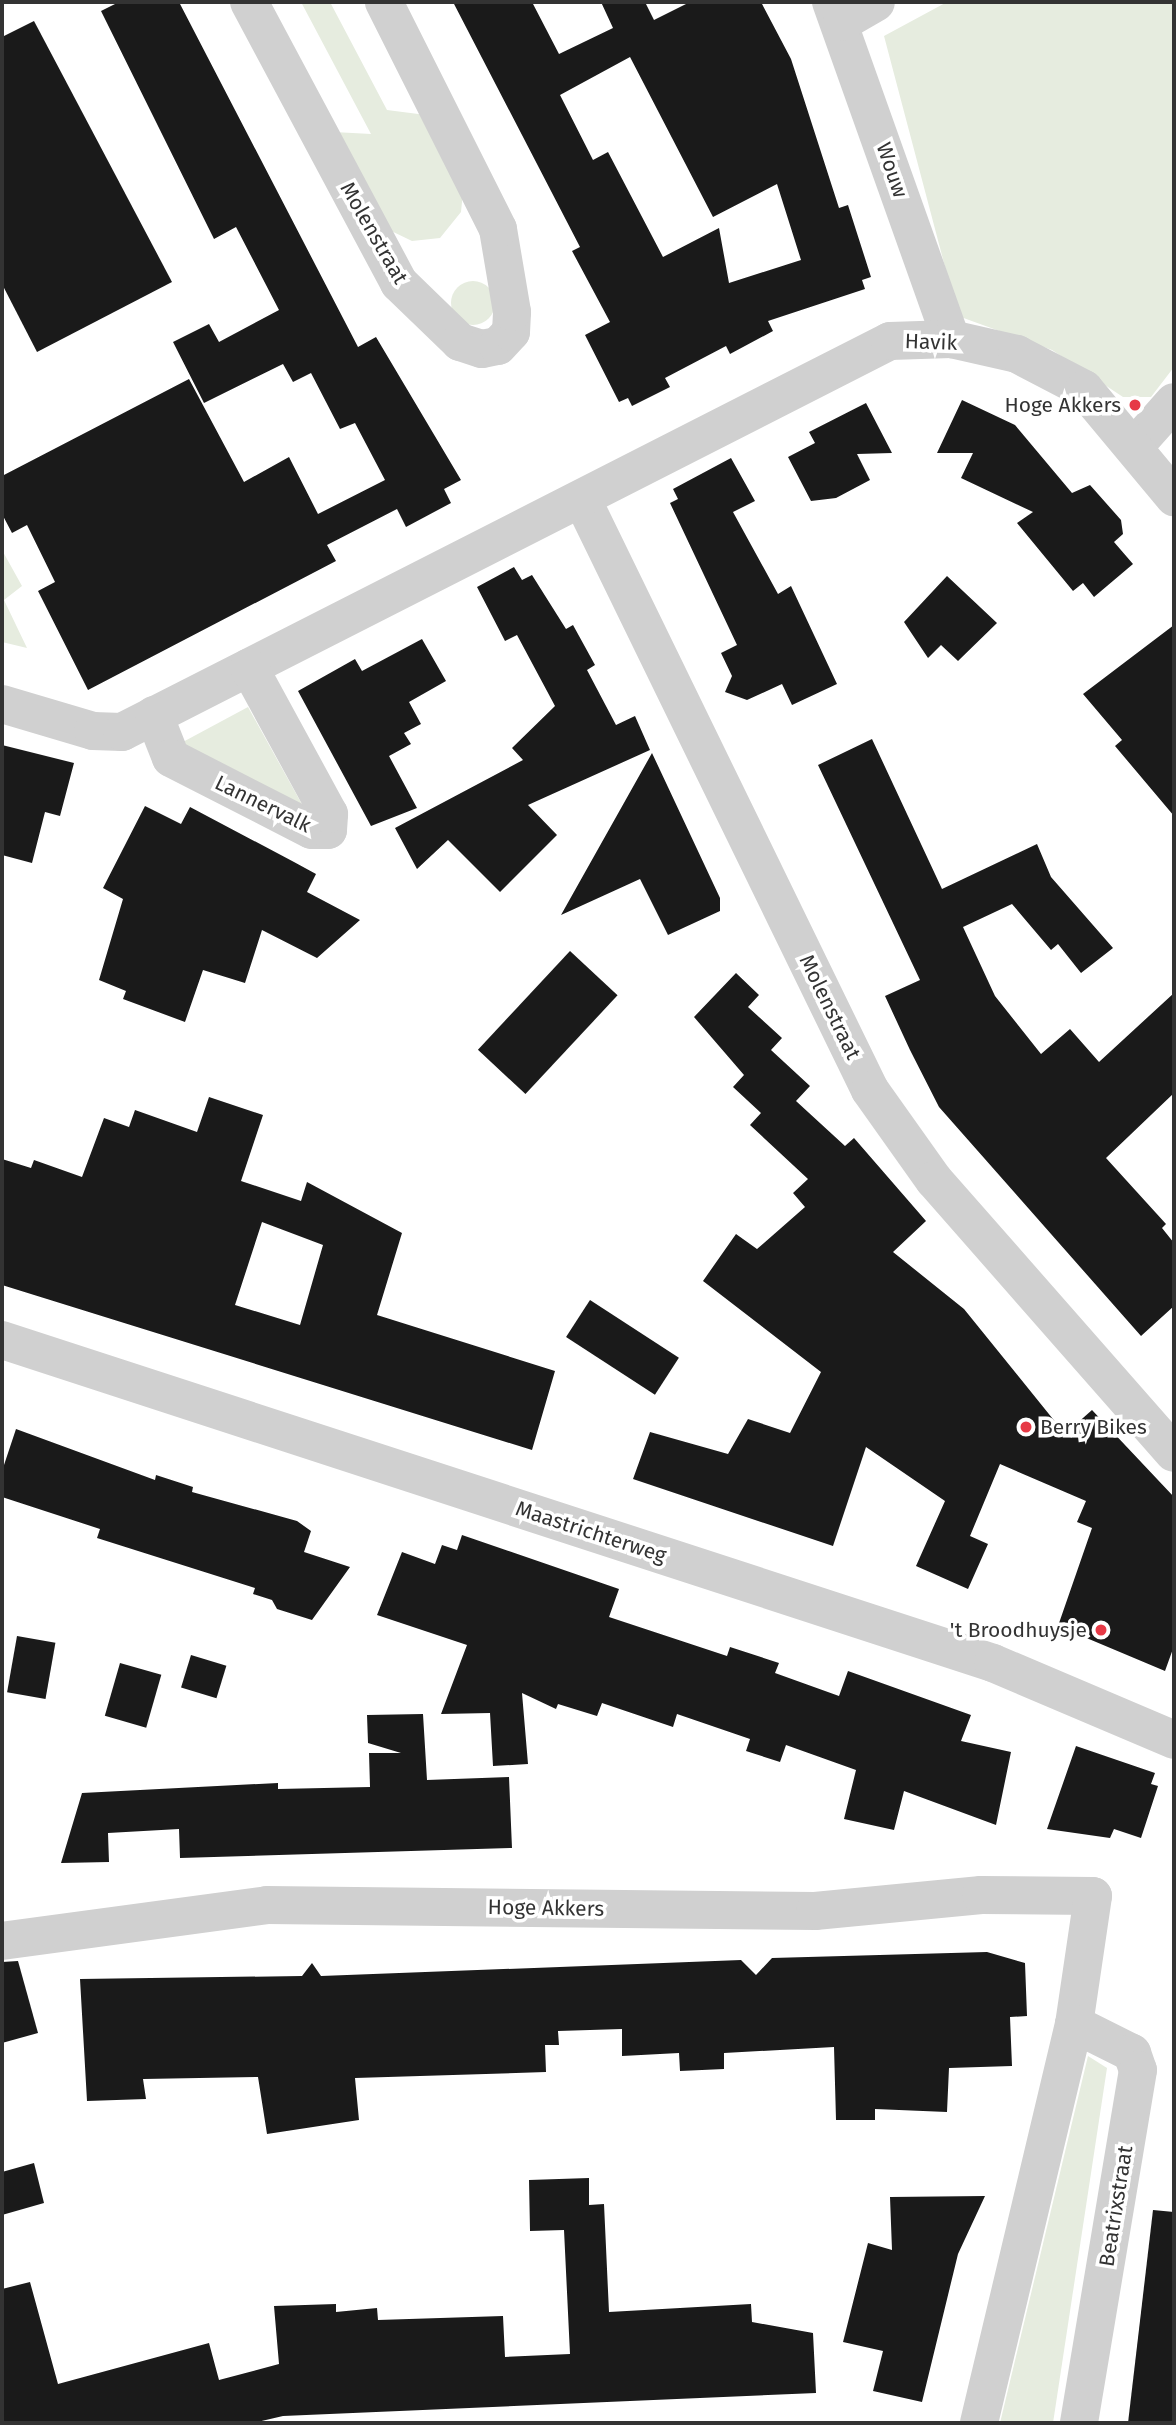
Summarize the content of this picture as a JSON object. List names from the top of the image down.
{
  "streets": {
    "street": [
      "Wouw",
      "Molenstraat",
      "Havik",
      "Lannervalk",
      "Maastrichterweg",
      "Hoge Akkers",
      "Beatrixstraat"
    ]
  },
  "crossings": [
    ["Wouw", "Havik"],
    ["Molenstraat", "Havik"],
    ["Hoge Akkers", "Beatrixstraat"]
  ],
  "places": ["Hoge Akkers", "Berry Bikes", "'t Broodhuysje"]
}
